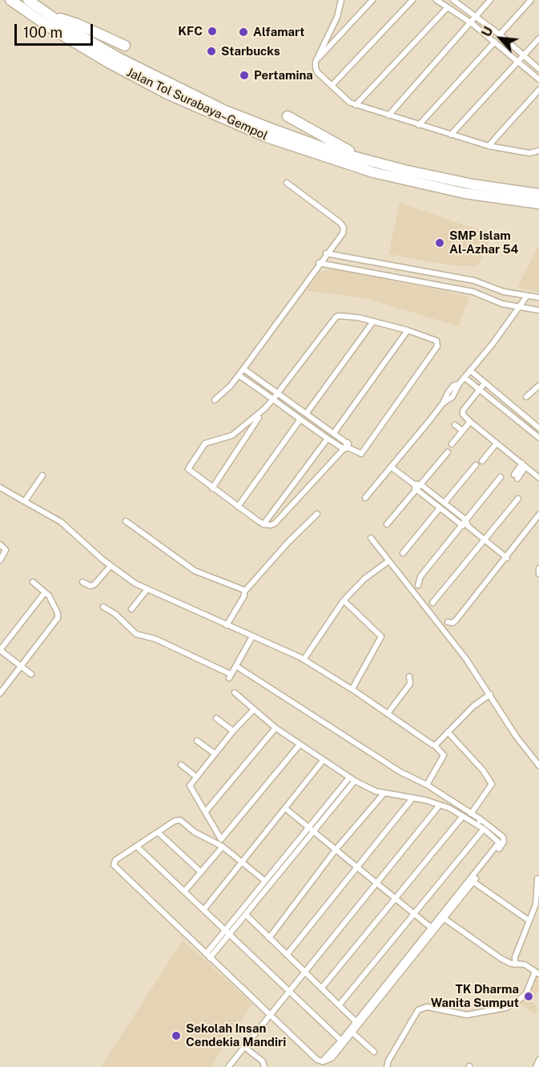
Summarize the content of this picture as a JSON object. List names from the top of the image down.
{
  "streets": {
    "highway": ["Jalan Tol Surabaya–Gempol"]
  },
  "places": [
    "KFC",
    "Alfamart",
    "Starbucks",
    "Pertamina",
    "SMP Islam Al-Azhar 54",
    "TK Dharma Wanita Sumput",
    "Sekolah Insan Cendekia Mandiri"
  ],
  "scale_bar": "100 m",
  "north": "top left"
}
